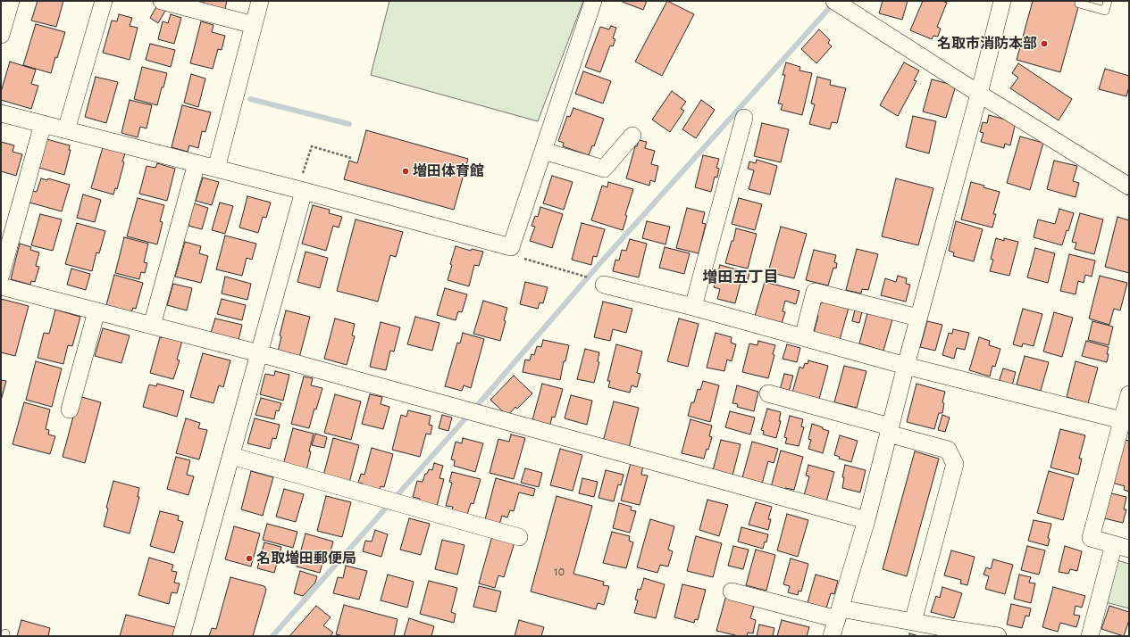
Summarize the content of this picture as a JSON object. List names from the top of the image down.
{
  "districts": ["増田五丁目"],
  "places": ["名取市消防本部", "増田体育館", "名取増田郵便局"],
  "house_numbers": ["10"]
}
